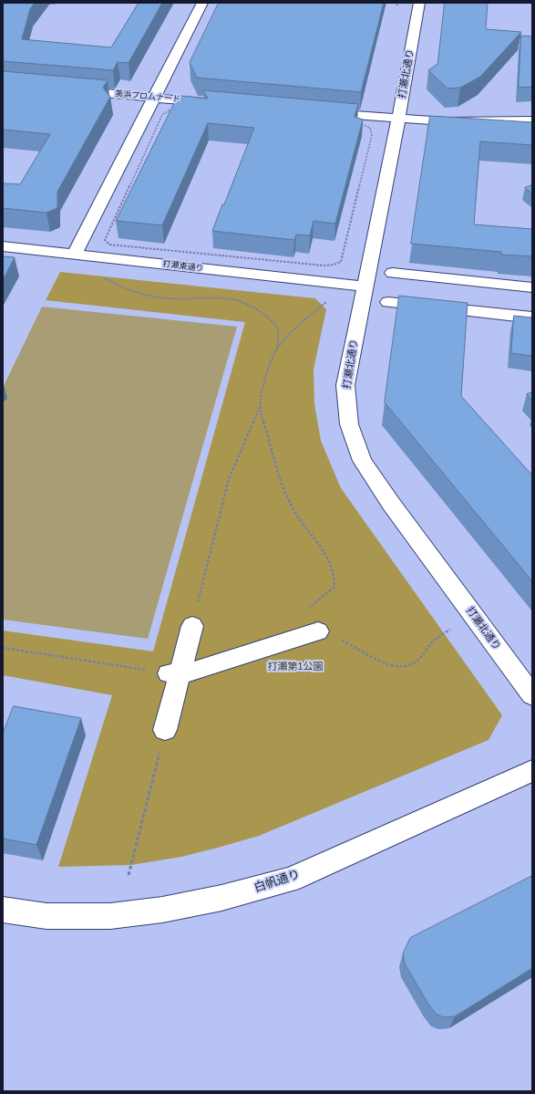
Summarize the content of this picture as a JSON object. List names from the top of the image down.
{
  "streets": {
    "street": [
      "打瀬北通り",
      "美浜プロムナード",
      "打瀬東通り",
      "白帆通り"
    ]
  },
  "crossings": [
    ["打瀬北通り", "打瀬東通り"]
  ],
  "parks": ["打瀬第1公園"]
}
